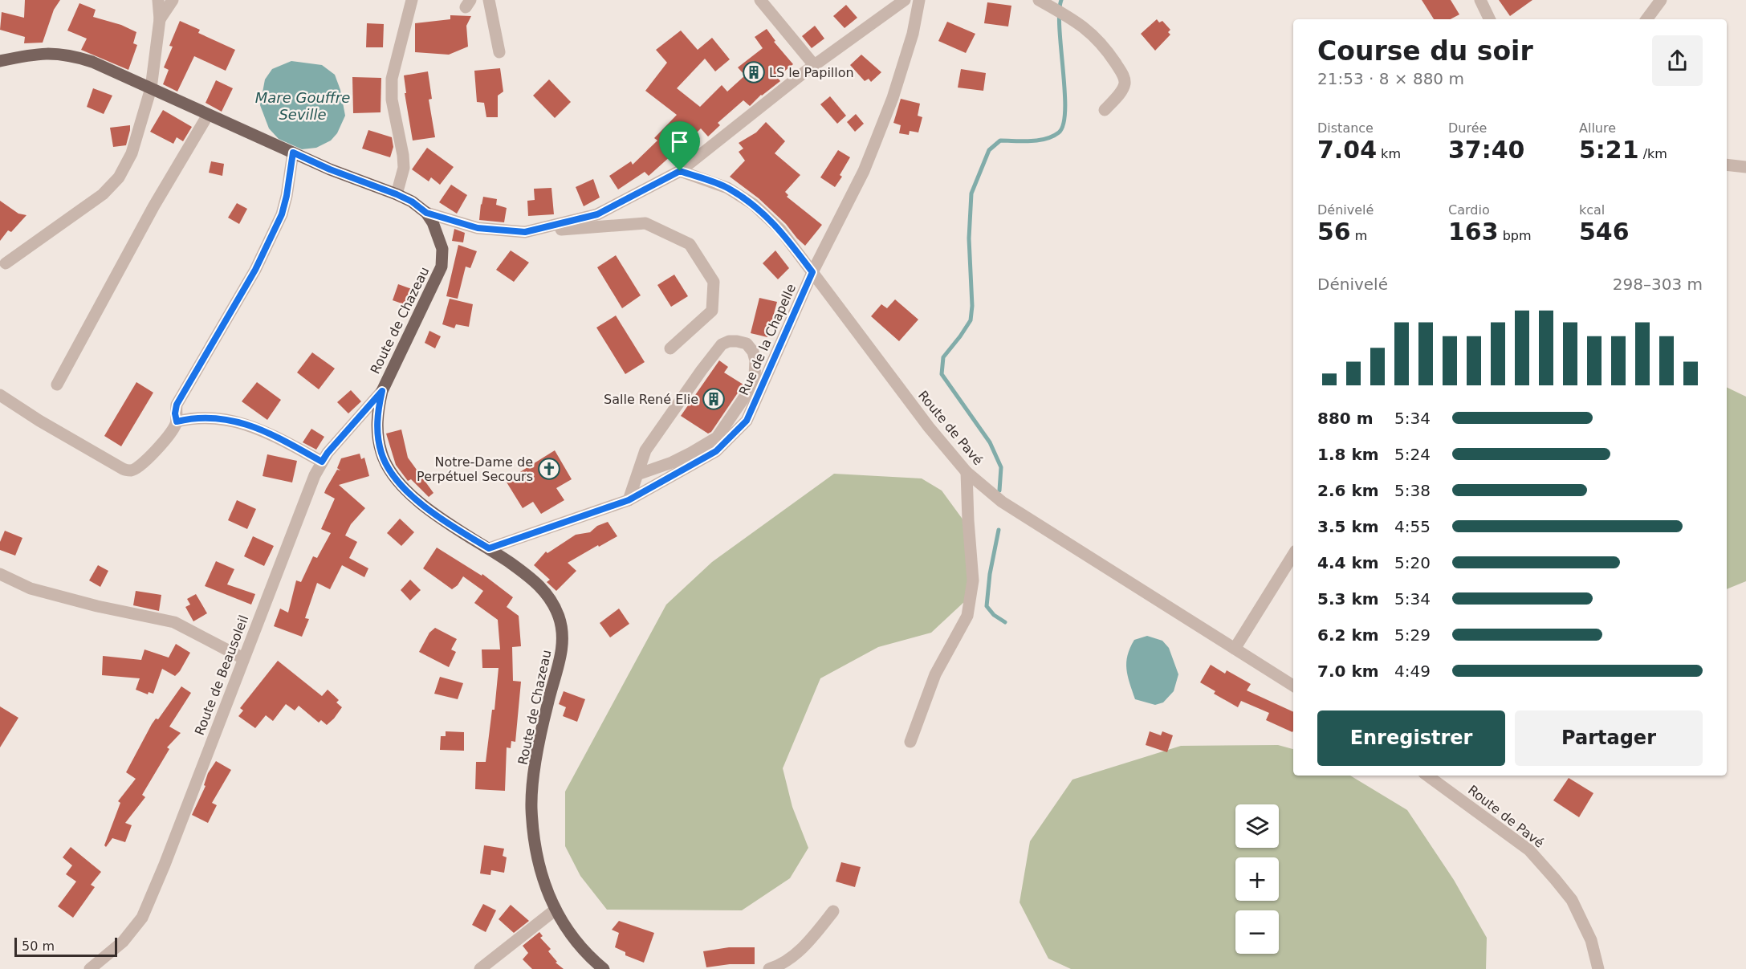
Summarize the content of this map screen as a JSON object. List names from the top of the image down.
{
  "streets": {
    "main road": ["Route de Chazeau"],
    "street": ["Rue de la Chapelle", "Route de Pavé", "Route de Beausoleil"]
  },
  "crossings": [
    ["Route de Chazeau", "Rue de la Chapelle"],
    ["Route de Chazeau", "Route de Beausoleil"],
    ["Rue de la Chapelle", "Route de Pavé"]
  ],
  "water": ["Mare Gouffre Seville"],
  "places": {
    "building": ["LS le Papillon", "Salle René Elie"],
    "church": ["Notre-Dame de Perpétuel Secours"]
  },
  "scale_bar": "50 m",
  "page": {
    "heading": ["Course du soir", "21:53 · 8 × 880 m"],
    "stats": [
      ["Distance", "7.04 km"],
      ["Durée", "37:40"],
      ["Allure", "5:21 /km"],
      ["Dénivelé", "56 m"],
      ["Cardio", "163 bpm"],
      ["kcal", "546"]
    ],
    "chart": ["Dénivelé", "298–303 m"],
    "list": [
      {
        "name": "880 m",
        "note": "5:34"
      },
      {
        "name": "1.8 km",
        "note": "5:24"
      },
      {
        "name": "2.6 km",
        "note": "5:38"
      },
      {
        "name": "3.5 km",
        "note": "4:55"
      },
      {
        "name": "4.4 km",
        "note": "5:20"
      },
      {
        "name": "5.3 km",
        "note": "5:34"
      },
      {
        "name": "6.2 km",
        "note": "5:29"
      },
      {
        "name": "7.0 km",
        "note": "4:49"
      }
    ],
    "buttons": ["Enregistrer", "Partager"],
    "map_buttons": ["+", "−"],
    "scale": "50 m"
  }
}
